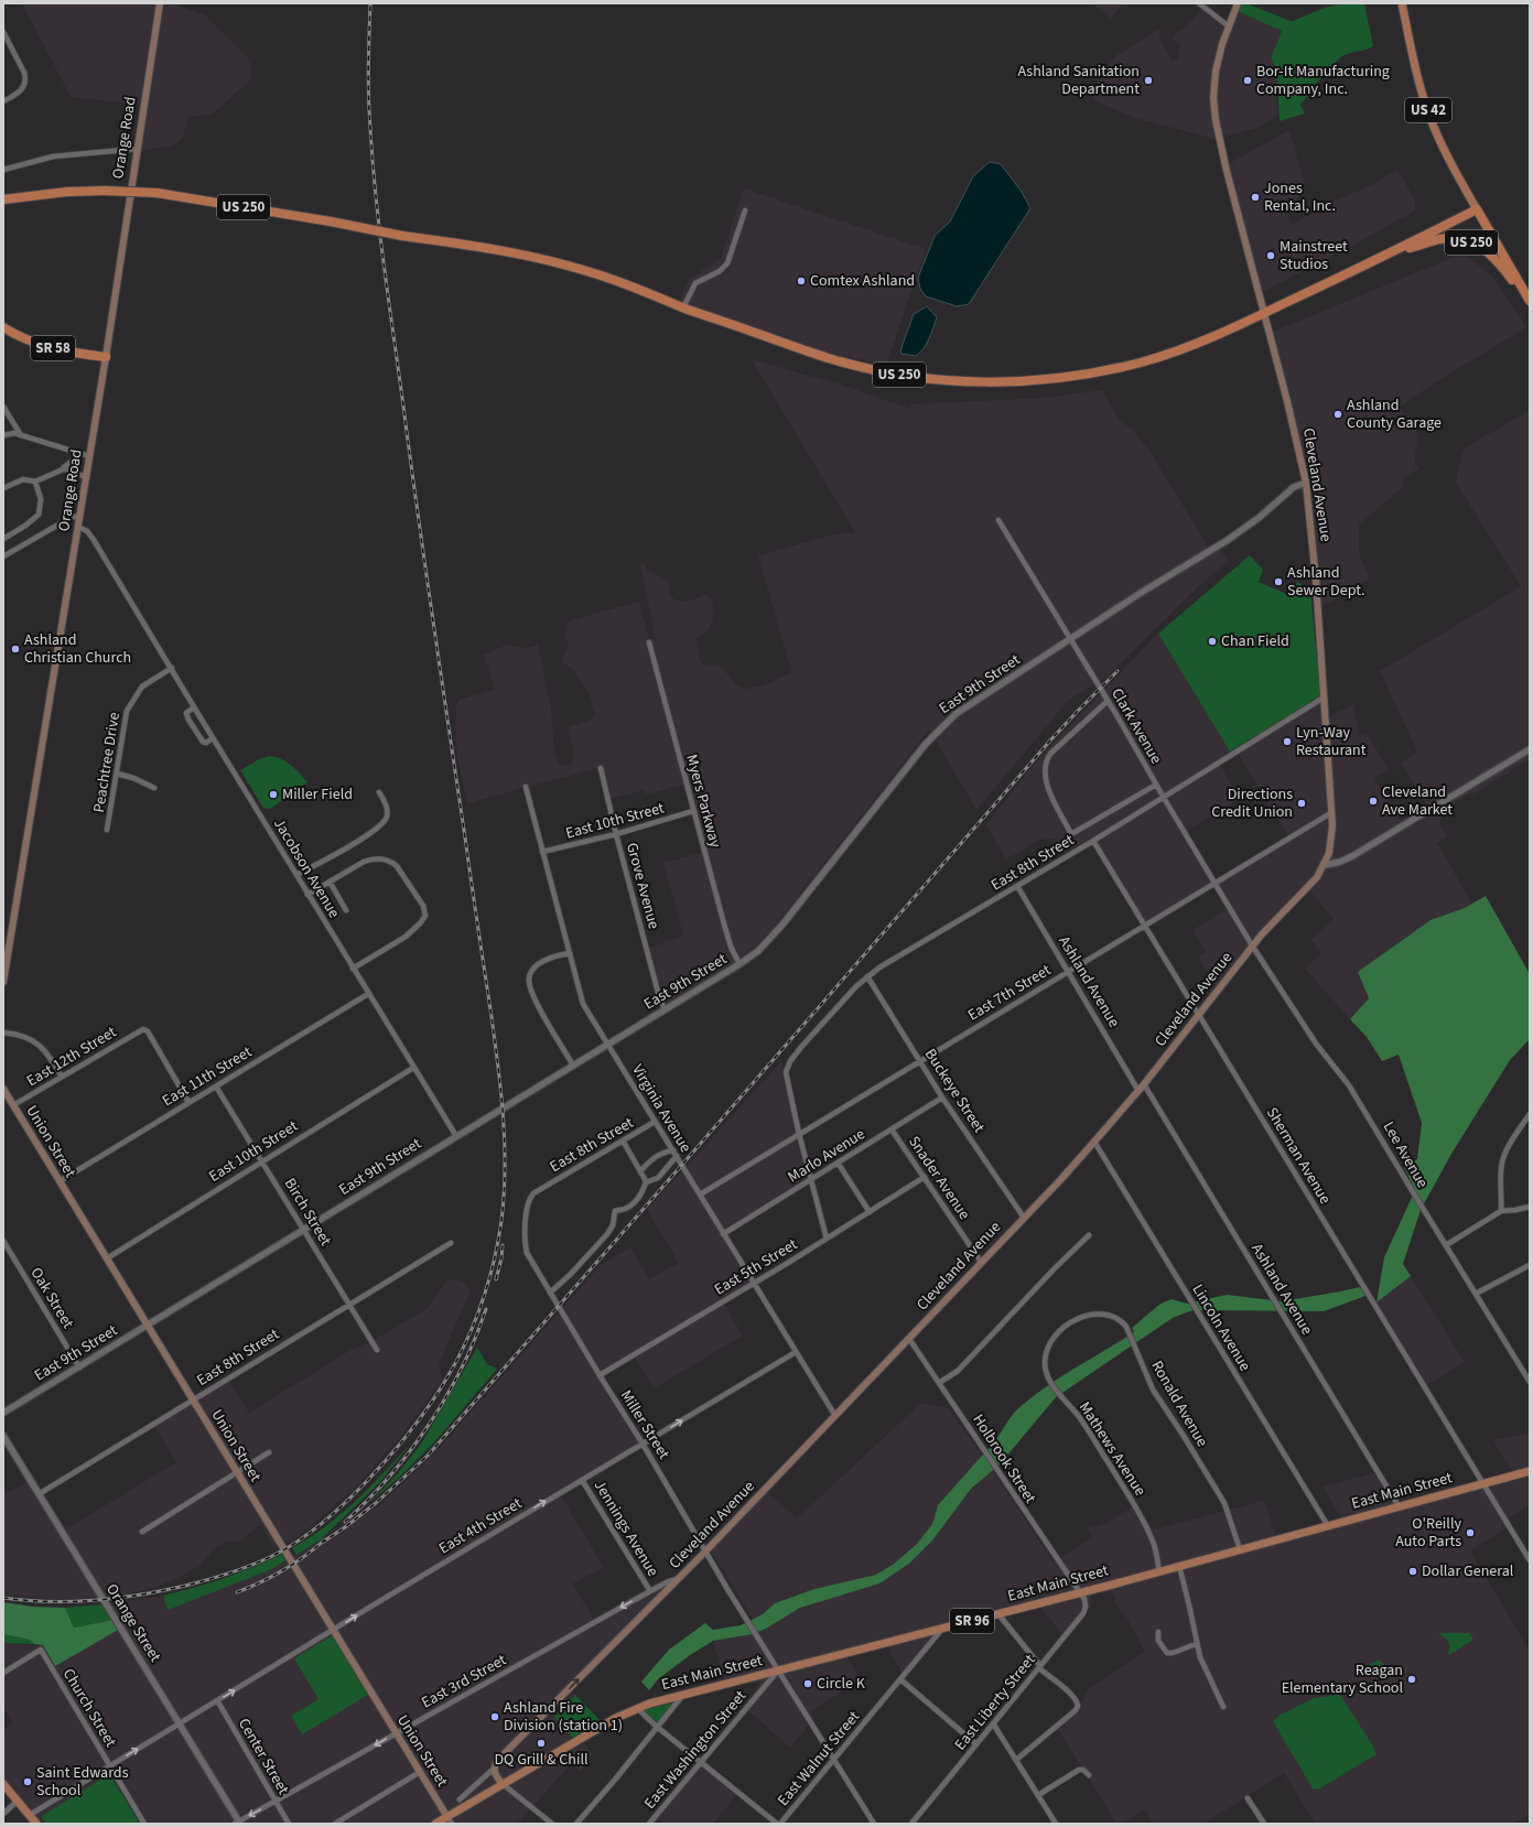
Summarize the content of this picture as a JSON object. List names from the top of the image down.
{
  "streets": {
    "highway": ["US 42", "US 250", "SR 58"],
    "main road": [
      "Orange Road",
      "Cleveland Avenue",
      "Union Street",
      "East Main Street",
      "SR 96"
    ],
    "street": [
      "East 9th Street",
      "Clark Avenue",
      "Peachtree Drive",
      "Myers Parkway",
      "East 10th Street",
      "East 8th Street",
      "Jacobson Avenue",
      "Grove Avenue",
      "Ashland Avenue",
      "East 7th Street",
      "East 12th Street",
      "East 11th Street",
      "Buckeye Street",
      "Virginia Avenue",
      "Lee Avenue",
      "Marlo Avenue",
      "Sherman Avenue",
      "Snader Avenue",
      "Birch Street",
      "East 5th Street",
      "Oak Street",
      "Lincoln Avenue",
      "Ronald Avenue",
      "Miller Street",
      "Mathews Avenue",
      "Holbrook Street",
      "East 4th Street",
      "Jennings Avenue",
      "Orange Street",
      "East 3rd Street",
      "East Liberty Street",
      "Church Street",
      "East Washington Street",
      "Center Street",
      "East Walnut Street"
    ]
  },
  "crossings": [
    ["US 42", "US 250"],
    ["Orange Road", "SR 58"],
    ["Orange Road", "Jacobson Avenue"],
    ["US 250", "Cleveland Avenue"],
    ["Cleveland Avenue", "East 9th Street"],
    ["Cleveland Avenue", "Clark Avenue"],
    ["Cleveland Avenue", "East 8th Street"],
    ["Cleveland Avenue", "Ashland Avenue"],
    ["Cleveland Avenue", "East 7th Street"],
    ["Cleveland Avenue", "Buckeye Street"],
    ["Cleveland Avenue", "Virginia Avenue"],
    ["Cleveland Avenue", "Lee Avenue"],
    ["Cleveland Avenue", "Sherman Avenue"],
    ["Cleveland Avenue", "Snader Avenue"],
    ["Cleveland Avenue", "Lincoln Avenue"],
    ["Cleveland Avenue", "Miller Street"],
    ["Cleveland Avenue", "Holbrook Street"],
    ["Cleveland Avenue", "East 3rd Street"],
    ["East 9th Street", "Clark Avenue"],
    ["East 9th Street", "Myers Parkway"],
    ["East 9th Street", "Jacobson Avenue"],
    ["East 9th Street", "Grove Avenue"],
    ["East 9th Street", "Virginia Avenue"],
    ["East 9th Street", "Union Street"],
    ["East 9th Street", "Birch Street"],
    ["East 9th Street", "Oak Street"],
    ["Clark Avenue", "East 8th Street"],
    ["Clark Avenue", "East 7th Street"],
    ["Clark Avenue", "Lee Avenue"],
    ["Peachtree Drive", "Jacobson Avenue"],
    ["Myers Parkway", "East 10th Street"],
    ["East 10th Street", "Jacobson Avenue"],
    ["East 10th Street", "Grove Avenue"],
    ["East 10th Street", "Virginia Avenue"],
    ["East 10th Street", "Union Street"],
    ["East 10th Street", "Birch Street"],
    ["East 8th Street", "Ashland Avenue"],
    ["East 8th Street", "East 7th Street"],
    ["East 8th Street", "Buckeye Street"],
    ["East 8th Street", "Virginia Avenue"],
    ["East 8th Street", "Union Street"],
    ["East 8th Street", "Sherman Avenue"],
    ["East 8th Street", "Birch Street"],
    ["East 8th Street", "Miller Street"],
    ["East 8th Street", "Orange Street"],
    ["Jacobson Avenue", "East 11th Street"],
    ["Ashland Avenue", "East 7th Street"],
    ["Ashland Avenue", "East Main Street"],
    ["East 7th Street", "Buckeye Street"],
    ["East 7th Street", "Virginia Avenue"],
    ["East 7th Street", "Sherman Avenue"],
    ["East 12th Street", "East 11th Street"],
    ["East 12th Street", "Union Street"],
    ["East 11th Street", "Union Street"],
    ["East 11th Street", "Birch Street"],
    ["Buckeye Street", "Marlo Avenue"],
    ["Virginia Avenue", "Marlo Avenue"],
    ["Virginia Avenue", "East 5th Street"],
    ["Virginia Avenue", "East 4th Street"],
    ["Union Street", "East Main Street"],
    ["Union Street", "East 4th Street"],
    ["Union Street", "East 3rd Street"],
    ["Marlo Avenue", "Snader Avenue"],
    ["Sherman Avenue", "East Main Street"],
    ["Snader Avenue", "East 5th Street"],
    ["East 5th Street", "Miller Street"],
    ["Lincoln Avenue", "East Main Street"],
    ["Ronald Avenue", "Mathews Avenue"],
    ["Ronald Avenue", "East Main Street"],
    ["Miller Street", "East Main Street"],
    ["Miller Street", "East 4th Street"],
    ["Miller Street", "East Washington Street"],
    ["Miller Street", "East Walnut Street"],
    ["Mathews Avenue", "East Main Street"],
    ["Holbrook Street", "East Main Street"],
    ["Holbrook Street", "East Liberty Street"],
    ["East Main Street", "East Liberty Street"],
    ["East Main Street", "East Washington Street"],
    ["East Main Street", "East Walnut Street"],
    ["East 4th Street", "Jennings Avenue"],
    ["East 4th Street", "Orange Street"],
    ["East 4th Street", "Church Street"],
    ["East 4th Street", "Center Street"],
    ["Jennings Avenue", "East 3rd Street"],
    ["Orange Street", "East 3rd Street"],
    ["East 3rd Street", "Center Street"]
  ],
  "one_way": ["East 4th Street", "East 3rd Street"],
  "places": [
    "Ashland Sanitation Department",
    "Bor-It Manufacturing Company, Inc.",
    "Jones Rental, Inc.",
    "Mainstreet Studios",
    "Comtex Ashland",
    "Ashland County Garage",
    "Ashland Sewer Dept.",
    "Chan Field",
    "Ashland Christian Church",
    "Lyn-Way Restaurant",
    "Miller Field",
    "Cleveland Ave Market",
    "Directions Credit Union",
    "O'Reilly Auto Parts",
    "Dollar General",
    "Reagan Elementary School",
    "Circle K",
    "Ashland Fire Division (station 1)",
    "DQ Grill & Chill",
    "Saint Edwards School"
  ]
}
